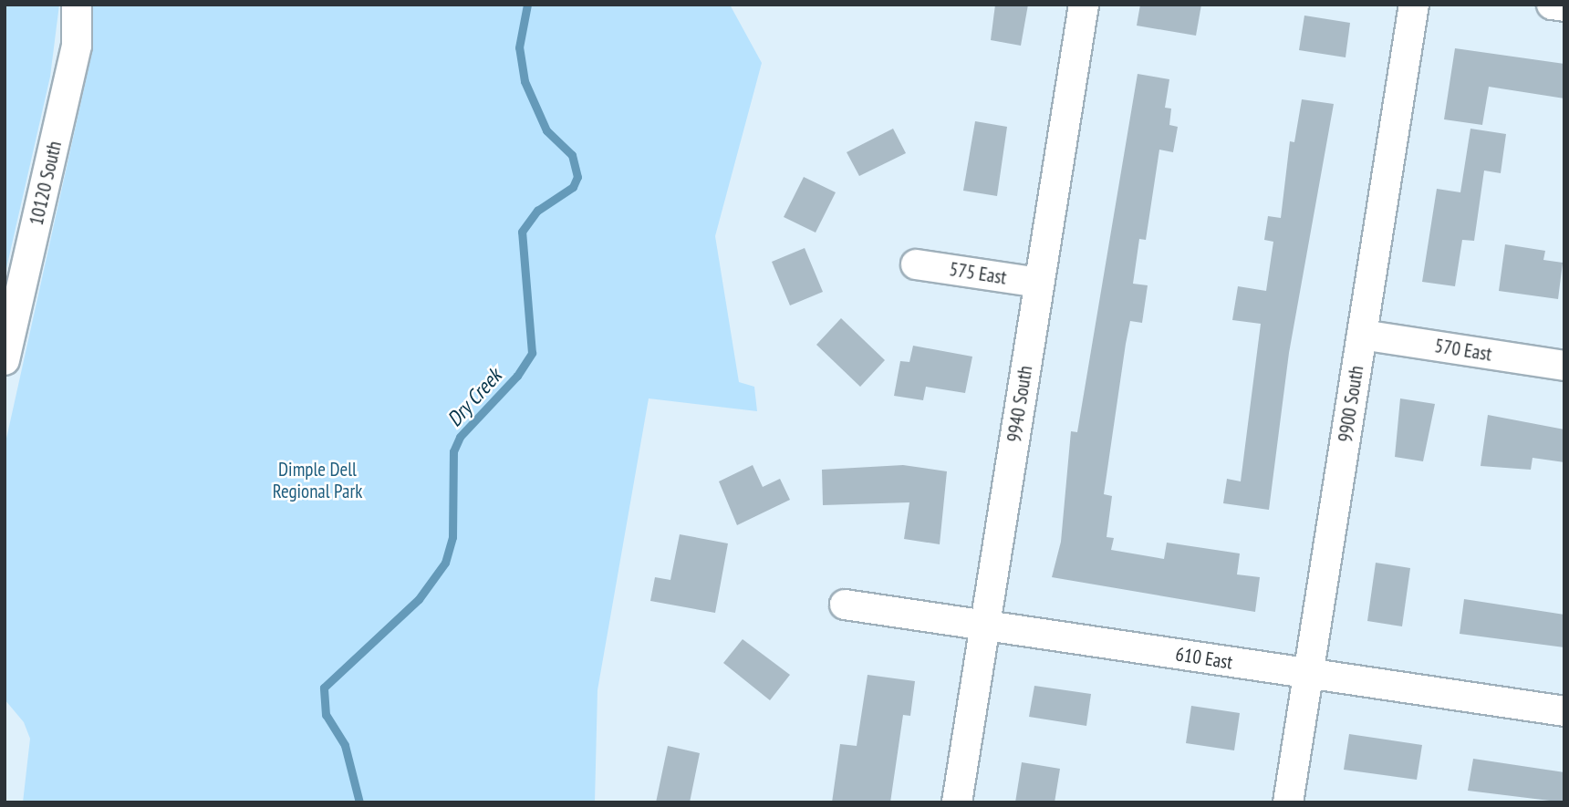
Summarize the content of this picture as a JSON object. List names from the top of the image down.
{
  "streets": {
    "street": [
      "10120 South",
      "575 East",
      "570 East",
      "9940 South",
      "9900 South",
      "610 East"
    ]
  },
  "crossings": [
    ["575 East", "9940 South"],
    ["570 East", "9900 South"],
    ["9940 South", "610 East"],
    ["9900 South", "610 East"]
  ],
  "water": ["Dry Creek"],
  "parks": ["Dimple Dell Regional Park"]
}
